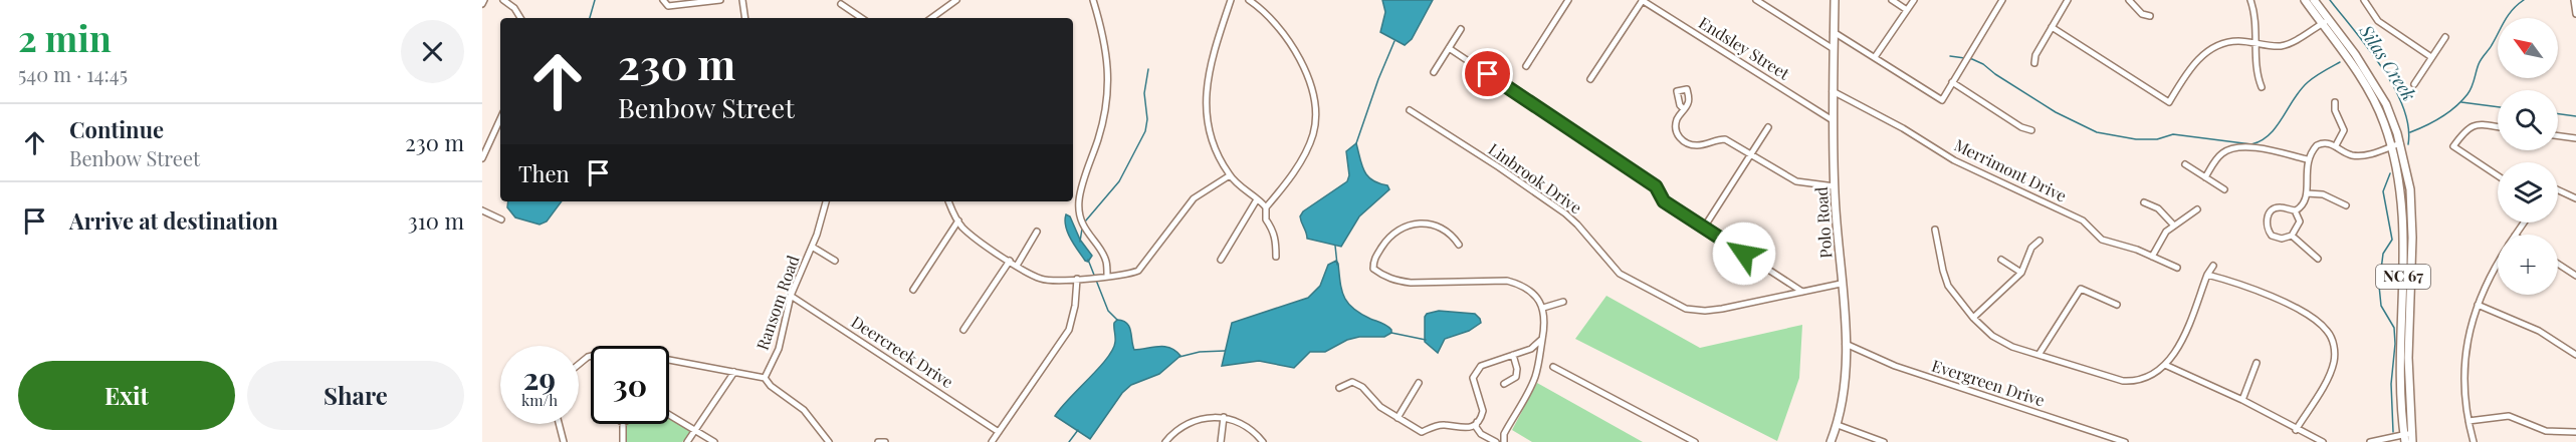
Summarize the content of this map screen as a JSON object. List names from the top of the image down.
{
  "streets": {
    "main road": ["Polo Road", "NC 67"],
    "street": [
      "Endsley Street",
      "Merrimont Drive",
      "Linbrook Drive",
      "Ransom Road",
      "Deercreek Drive",
      "Evergreen Drive"
    ]
  },
  "crossings": [
    ["Endsley Street", "Polo Road"],
    ["Merrimont Drive", "Polo Road"],
    ["Linbrook Drive", "Polo Road"],
    ["Polo Road", "Evergreen Drive"],
    ["Ransom Road", "Deercreek Drive"]
  ],
  "water": ["Silas Creek"],
  "north": "top left",
  "page": {
    "heading": ["2 min", "540 m · 14:45"],
    "map_buttons": "+",
    "turn": ["230 m", "Benbow Street"],
    "list": [
      {
        "name": "Continue",
        "note": "Benbow Street",
        "value": "230 m"
      },
      {
        "name": "Arrive at destination",
        "value": "310 m"
      }
    ],
    "then": "Then",
    "speed": "29 km/h",
    "limit": "30",
    "buttons": ["Exit", "Share"]
  }
}
